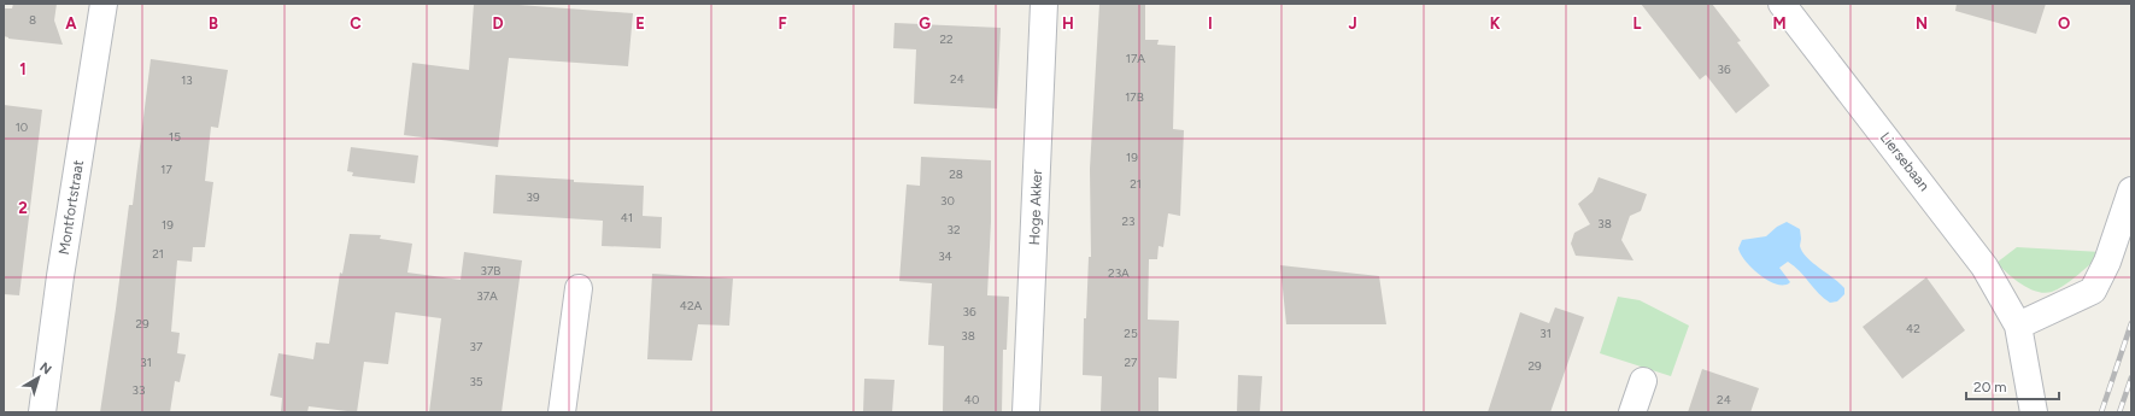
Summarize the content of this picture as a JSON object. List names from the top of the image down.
{
  "streets": {
    "street": ["Liersebaan", "Montfortstraat", "Hoge Akker"]
  },
  "house_numbers": [
    "8",
    "22",
    "17A",
    "36",
    "24",
    "13",
    "17B",
    "10",
    "15",
    "19",
    "17",
    "28",
    "21",
    "39",
    "30",
    "41",
    "23",
    "38",
    "19",
    "32",
    "21",
    "34",
    "37B",
    "23A",
    "37A",
    "42A",
    "36",
    "29",
    "42",
    "25",
    "31",
    "38",
    "37",
    "31",
    "27",
    "29",
    "35",
    "33",
    "40",
    "24"
  ],
  "scale_bar": "20 m",
  "north": "top right",
  "grid": {
    "columns": [
      "A",
      "B",
      "C",
      "D",
      "E",
      "F",
      "G",
      "H",
      "I",
      "J",
      "K",
      "L",
      "M",
      "N",
      "O"
    ],
    "rows": ["1", "2"]
  }
}
